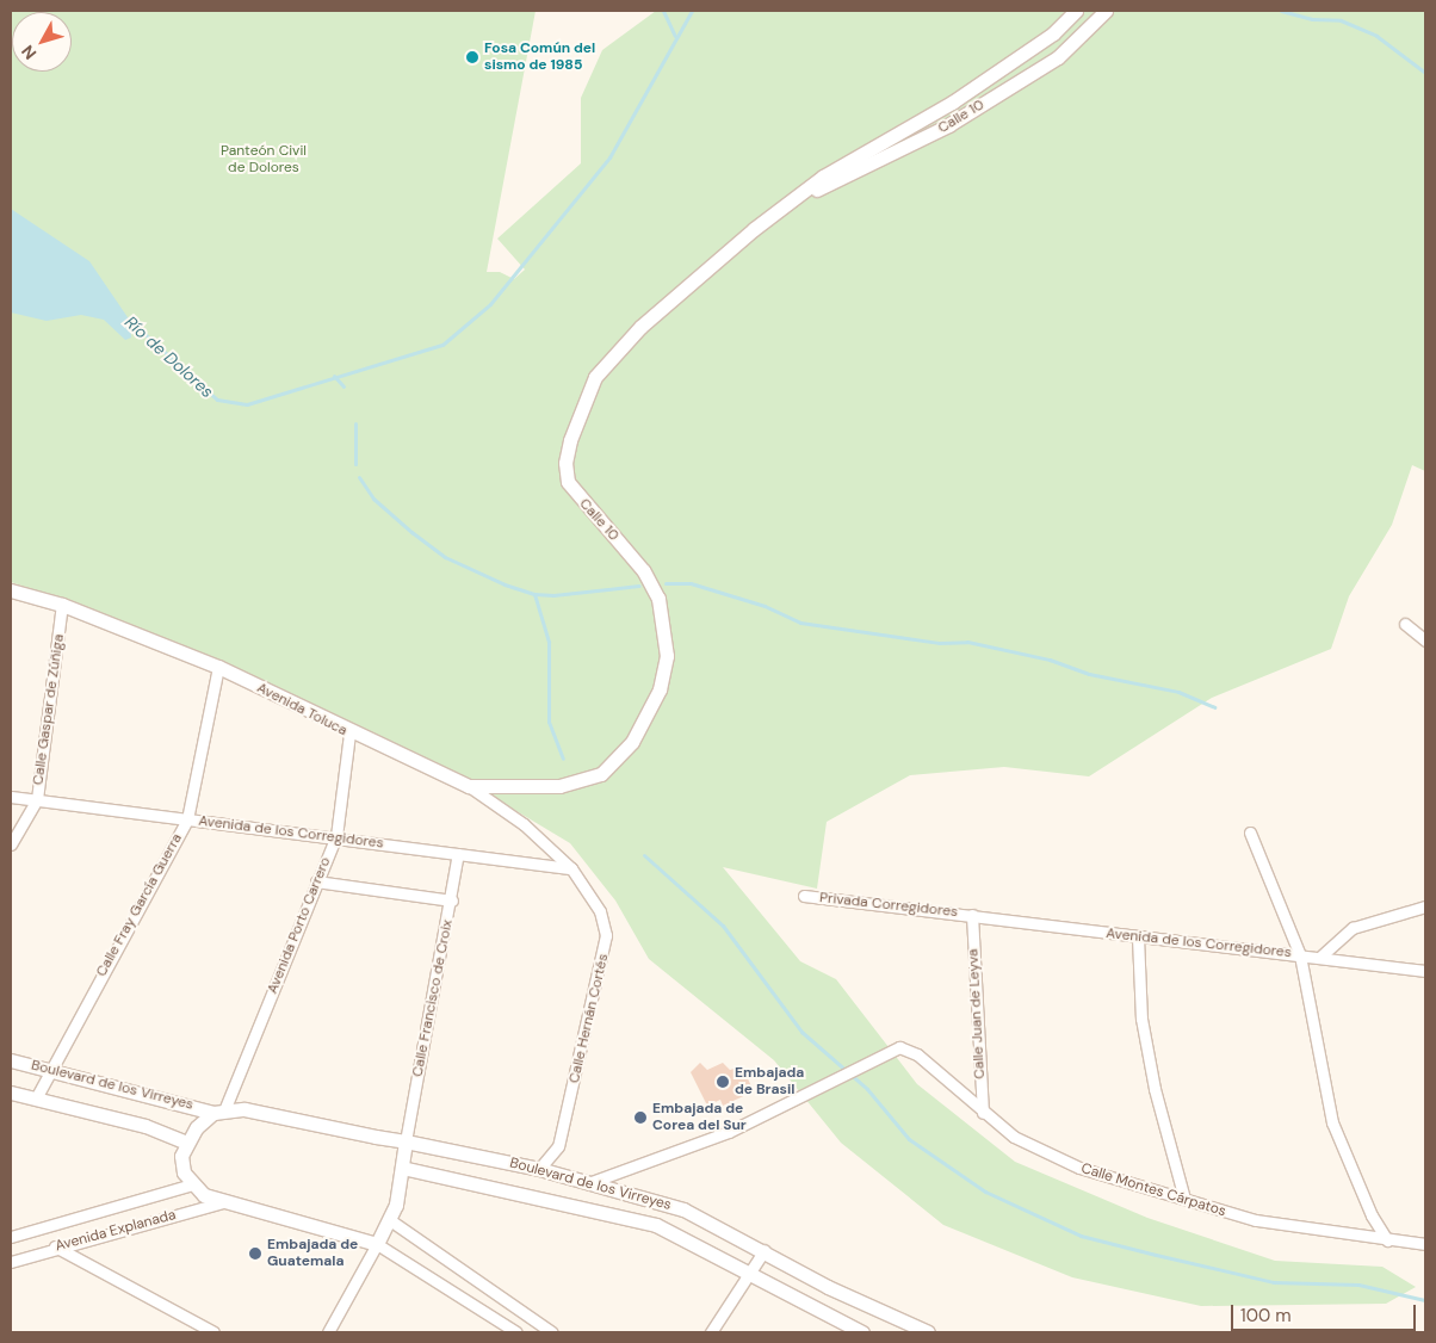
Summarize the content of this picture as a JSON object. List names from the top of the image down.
{
  "streets": {
    "street": [
      "Calle 10",
      "Calle Gaspar de Zúñiga",
      "Avenida Toluca",
      "Avenida de los Corregidores",
      "Calle Fray García Guerra",
      "Privada Corregidores",
      "Avenida Porto Carrero",
      "Calle Francisco de Croix",
      "Calle Juan de Leyva",
      "Calle Hernán Cortés",
      "Boulevard de los Virreyes",
      "Calle Montes Cárpatos",
      "Avenida Explanada"
    ]
  },
  "crossings": [
    ["Calle 10", "Avenida Toluca"],
    ["Calle Gaspar de Zúñiga", "Avenida Toluca"],
    ["Calle Gaspar de Zúñiga", "Avenida de los Corregidores"],
    ["Avenida Toluca", "Avenida de los Corregidores"],
    ["Avenida Toluca", "Calle Fray García Guerra"],
    ["Avenida Toluca", "Avenida Porto Carrero"],
    ["Avenida Toluca", "Calle Hernán Cortés"],
    ["Avenida de los Corregidores", "Calle Fray García Guerra"],
    ["Avenida de los Corregidores", "Privada Corregidores"],
    ["Avenida de los Corregidores", "Avenida Porto Carrero"],
    ["Avenida de los Corregidores", "Calle Francisco de Croix"],
    ["Avenida de los Corregidores", "Calle Juan de Leyva"],
    ["Avenida de los Corregidores", "Calle Hernán Cortés"],
    ["Calle Fray García Guerra", "Boulevard de los Virreyes"],
    ["Privada Corregidores", "Calle Juan de Leyva"],
    ["Avenida Porto Carrero", "Boulevard de los Virreyes"],
    ["Calle Francisco de Croix", "Boulevard de los Virreyes"],
    ["Calle Juan de Leyva", "Calle Montes Cárpatos"],
    ["Calle Hernán Cortés", "Boulevard de los Virreyes"],
    ["Boulevard de los Virreyes", "Calle Montes Cárpatos"]
  ],
  "water": ["Río de Dolores"],
  "parks": ["Panteón Civil de Dolores"],
  "places": [
    "Fosa Común del sismo de 1985",
    "Embajada de Brasil",
    "Embajada de Corea del Sur",
    "Embajada de Guatemala"
  ],
  "scale_bar": "100 m",
  "north": "bottom left"
}
